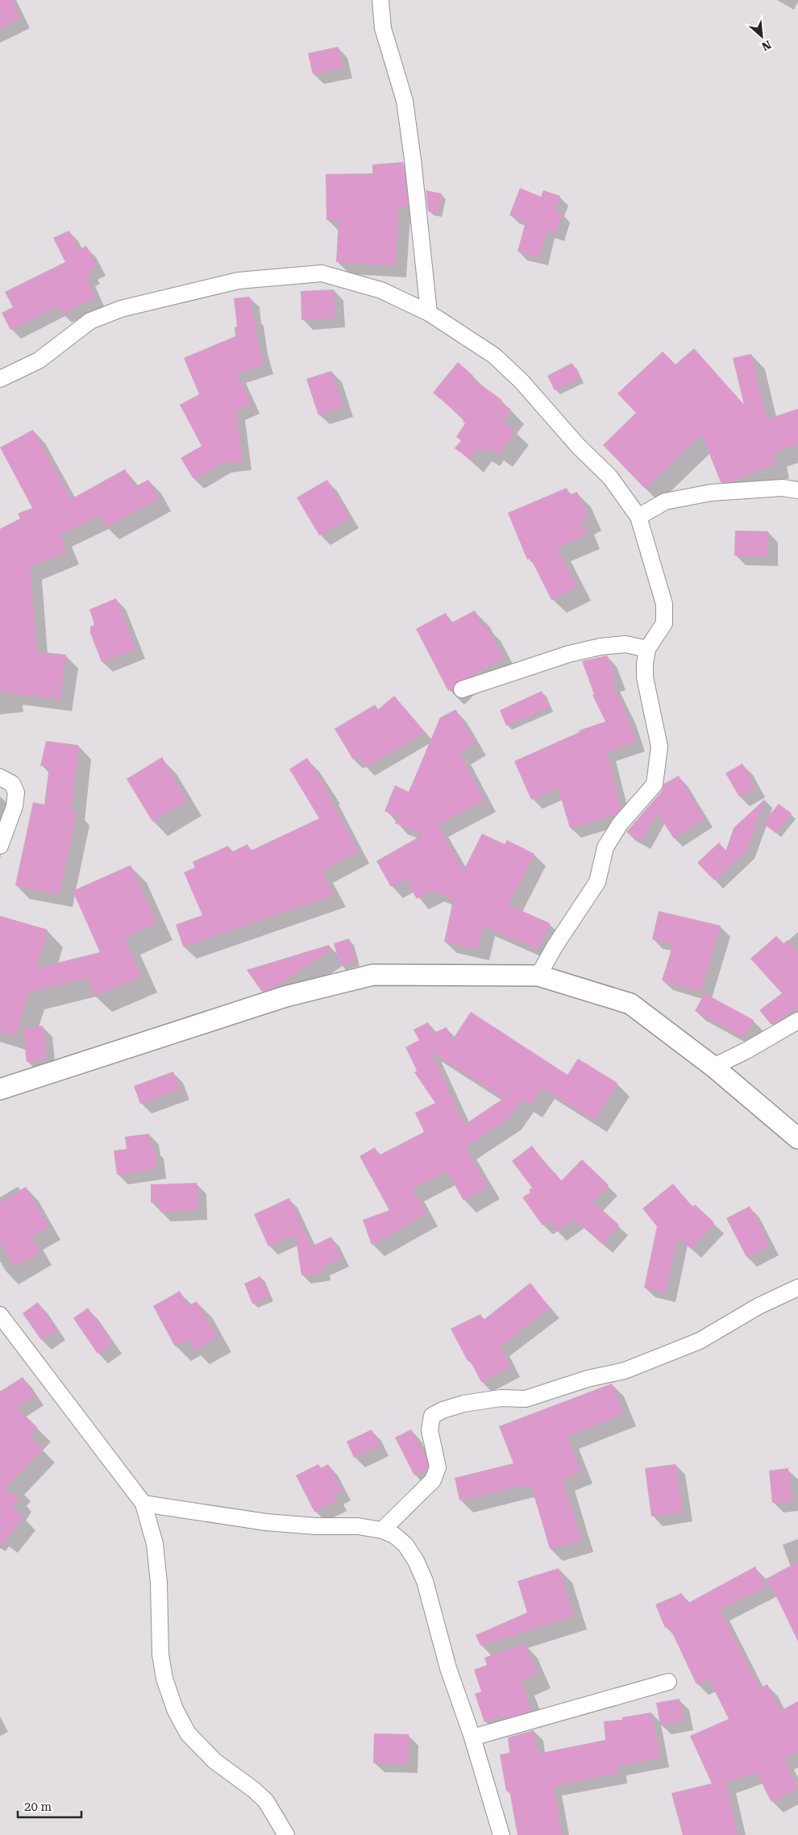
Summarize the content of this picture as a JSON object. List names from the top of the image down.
{
  "scale_bar": "20 m",
  "north": "bottom right"
}
